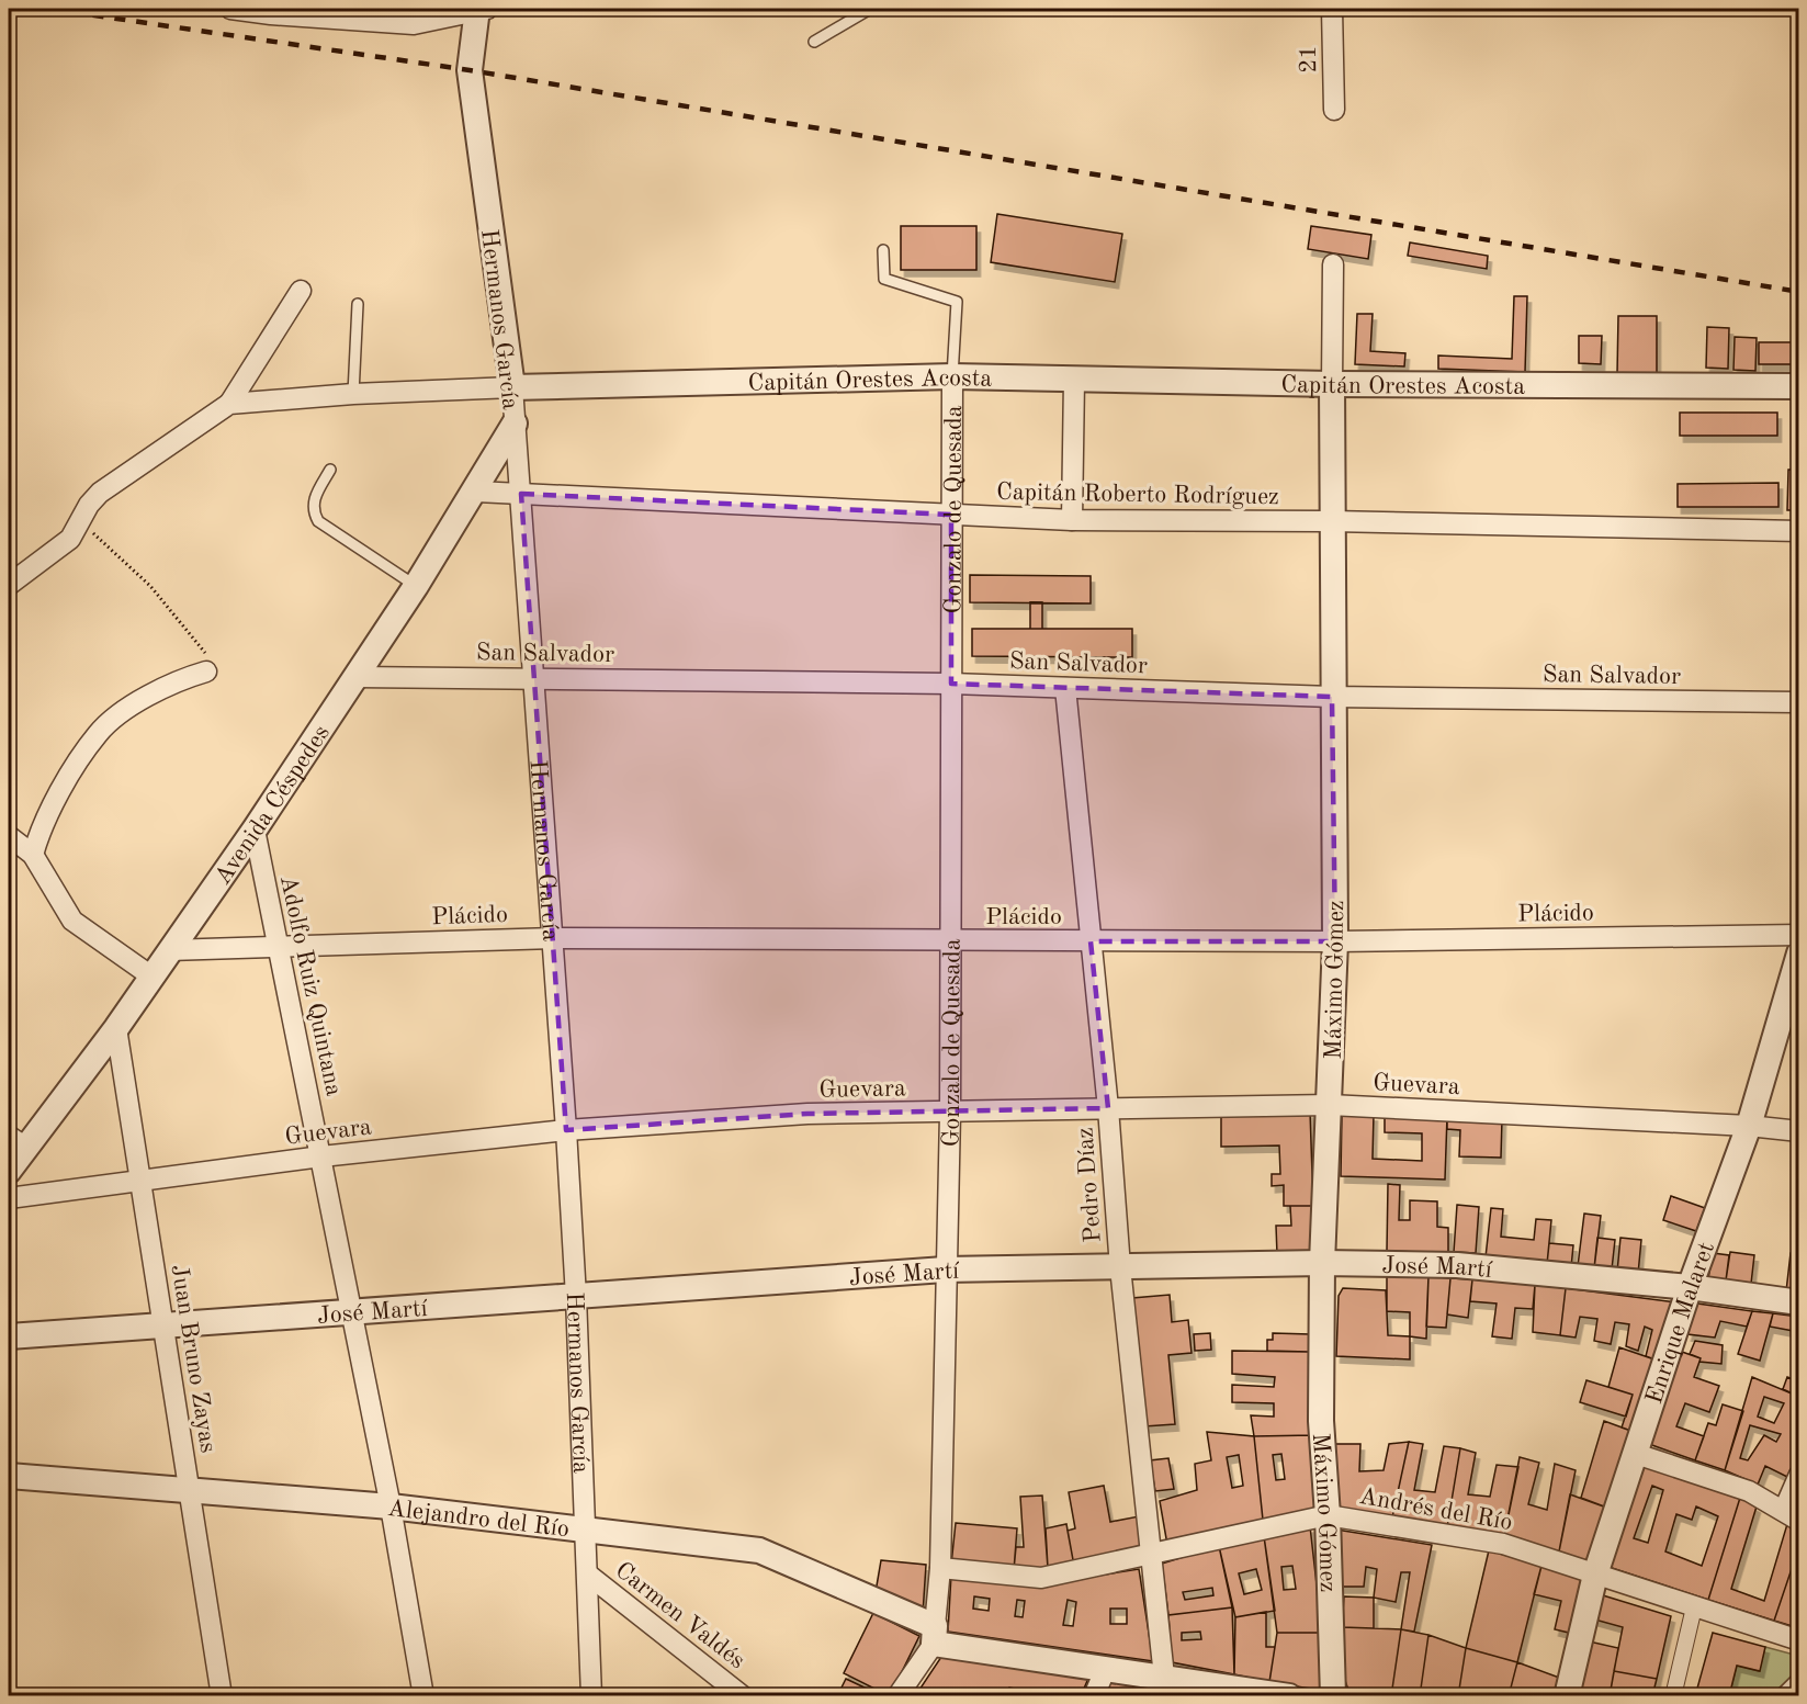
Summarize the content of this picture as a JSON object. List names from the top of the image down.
{
  "streets": {
    "street": [
      "21",
      "Hermanos García",
      "Capitán Orestes Acosta",
      "Capitán Roberto Rodríguez",
      "Gonzalo de Quesada",
      "San Salvador",
      "Avenida Céspedes",
      "Plácido",
      "Máximo Gómez",
      "Adolfo Ruiz Quintana",
      "Guevara",
      "Pedro Díaz",
      "José Martí",
      "Enrique Malaret",
      "Juan Bruno Zayas",
      "Andrés del Río",
      "Alejandro del Río",
      "Carmen Valdés"
    ]
  },
  "crossings": [
    ["Hermanos García", "Capitán Orestes Acosta"],
    ["Hermanos García", "Capitán Roberto Rodríguez"],
    ["Hermanos García", "San Salvador"],
    ["Hermanos García", "Avenida Céspedes"],
    ["Hermanos García", "Plácido"],
    ["Hermanos García", "Guevara"],
    ["Hermanos García", "José Martí"],
    ["Hermanos García", "Alejandro del Río"],
    ["Hermanos García", "Carmen Valdés"],
    ["Capitán Orestes Acosta", "Gonzalo de Quesada"],
    ["Capitán Orestes Acosta", "Máximo Gómez"],
    ["Capitán Roberto Rodríguez", "Gonzalo de Quesada"],
    ["Capitán Roberto Rodríguez", "Avenida Céspedes"],
    ["Capitán Roberto Rodríguez", "Máximo Gómez"],
    ["Gonzalo de Quesada", "San Salvador"],
    ["Gonzalo de Quesada", "Plácido"],
    ["Gonzalo de Quesada", "Guevara"],
    ["Gonzalo de Quesada", "José Martí"],
    ["Gonzalo de Quesada", "Andrés del Río"],
    ["Gonzalo de Quesada", "Alejandro del Río"],
    ["San Salvador", "Avenida Céspedes"],
    ["San Salvador", "Máximo Gómez"],
    ["San Salvador", "Pedro Díaz"],
    ["Avenida Céspedes", "Plácido"],
    ["Avenida Céspedes", "Adolfo Ruiz Quintana"],
    ["Avenida Céspedes", "Juan Bruno Zayas"],
    ["Plácido", "Máximo Gómez"],
    ["Plácido", "Adolfo Ruiz Quintana"],
    ["Plácido", "Pedro Díaz"],
    ["Máximo Gómez", "Guevara"],
    ["Máximo Gómez", "José Martí"],
    ["Máximo Gómez", "Andrés del Río"],
    ["Adolfo Ruiz Quintana", "Guevara"],
    ["Adolfo Ruiz Quintana", "José Martí"],
    ["Adolfo Ruiz Quintana", "Alejandro del Río"],
    ["Guevara", "Pedro Díaz"],
    ["Guevara", "Enrique Malaret"],
    ["Guevara", "Juan Bruno Zayas"],
    ["Pedro Díaz", "José Martí"],
    ["Pedro Díaz", "Andrés del Río"],
    ["Pedro Díaz", "Alejandro del Río"],
    ["José Martí", "Enrique Malaret"],
    ["José Martí", "Juan Bruno Zayas"],
    ["Enrique Malaret", "Andrés del Río"],
    ["Juan Bruno Zayas", "Alejandro del Río"]
  ]
}
